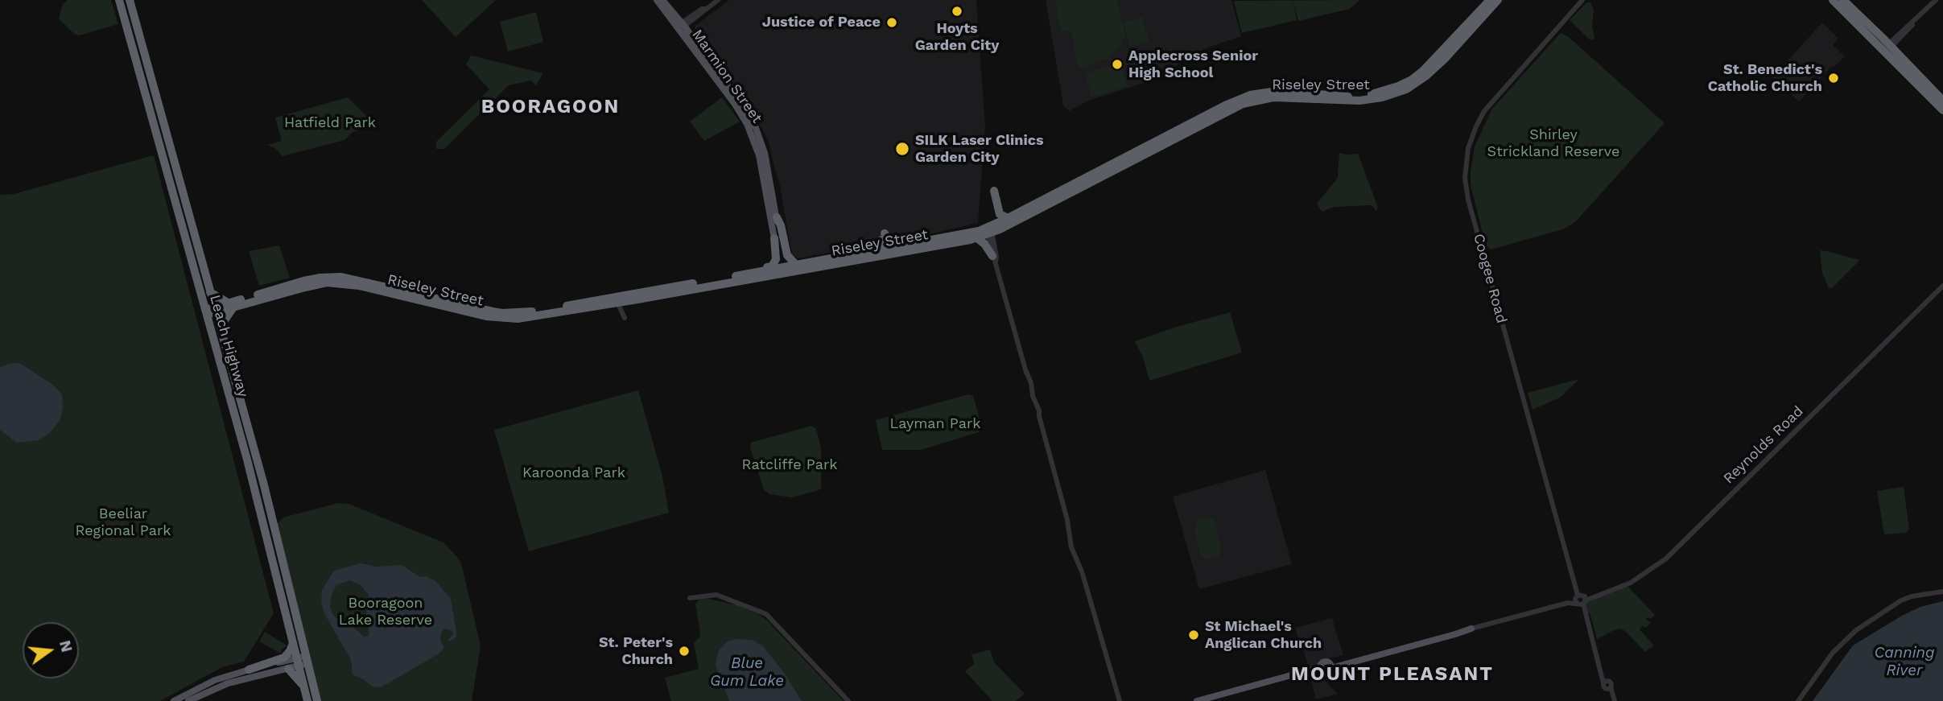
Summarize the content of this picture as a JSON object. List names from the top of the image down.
{
  "streets": {
    "highway": ["Riseley Street", "Leach Highway"],
    "main road": ["Marmion Street", "Reynolds Road"],
    "street": ["Coogee Road"]
  },
  "crossings": [
    ["Marmion Street", "Riseley Street"],
    ["Riseley Street", "Leach Highway"],
    ["Coogee Road", "Reynolds Road"]
  ],
  "districts": ["BOORAGOON", "MOUNT PLEASANT"],
  "water": ["Canning River", "Blue Gum Lake"],
  "parks": [
    "Hatfield Park",
    "Shirley Strickland Reserve",
    "Layman Park",
    "Ratcliffe Park",
    "Karoonda Park",
    "Beeliar Regional Park",
    "Booragoon Lake Reserve"
  ],
  "places": [
    "Hoyts Garden City",
    "Justice of Peace",
    "Applecross Senior High School",
    "St. Benedict's Catholic Church",
    "SILK Laser Clinics Garden City",
    "St Michael's Anglican Church",
    "St. Peter's Church"
  ],
  "north": "right"
}
